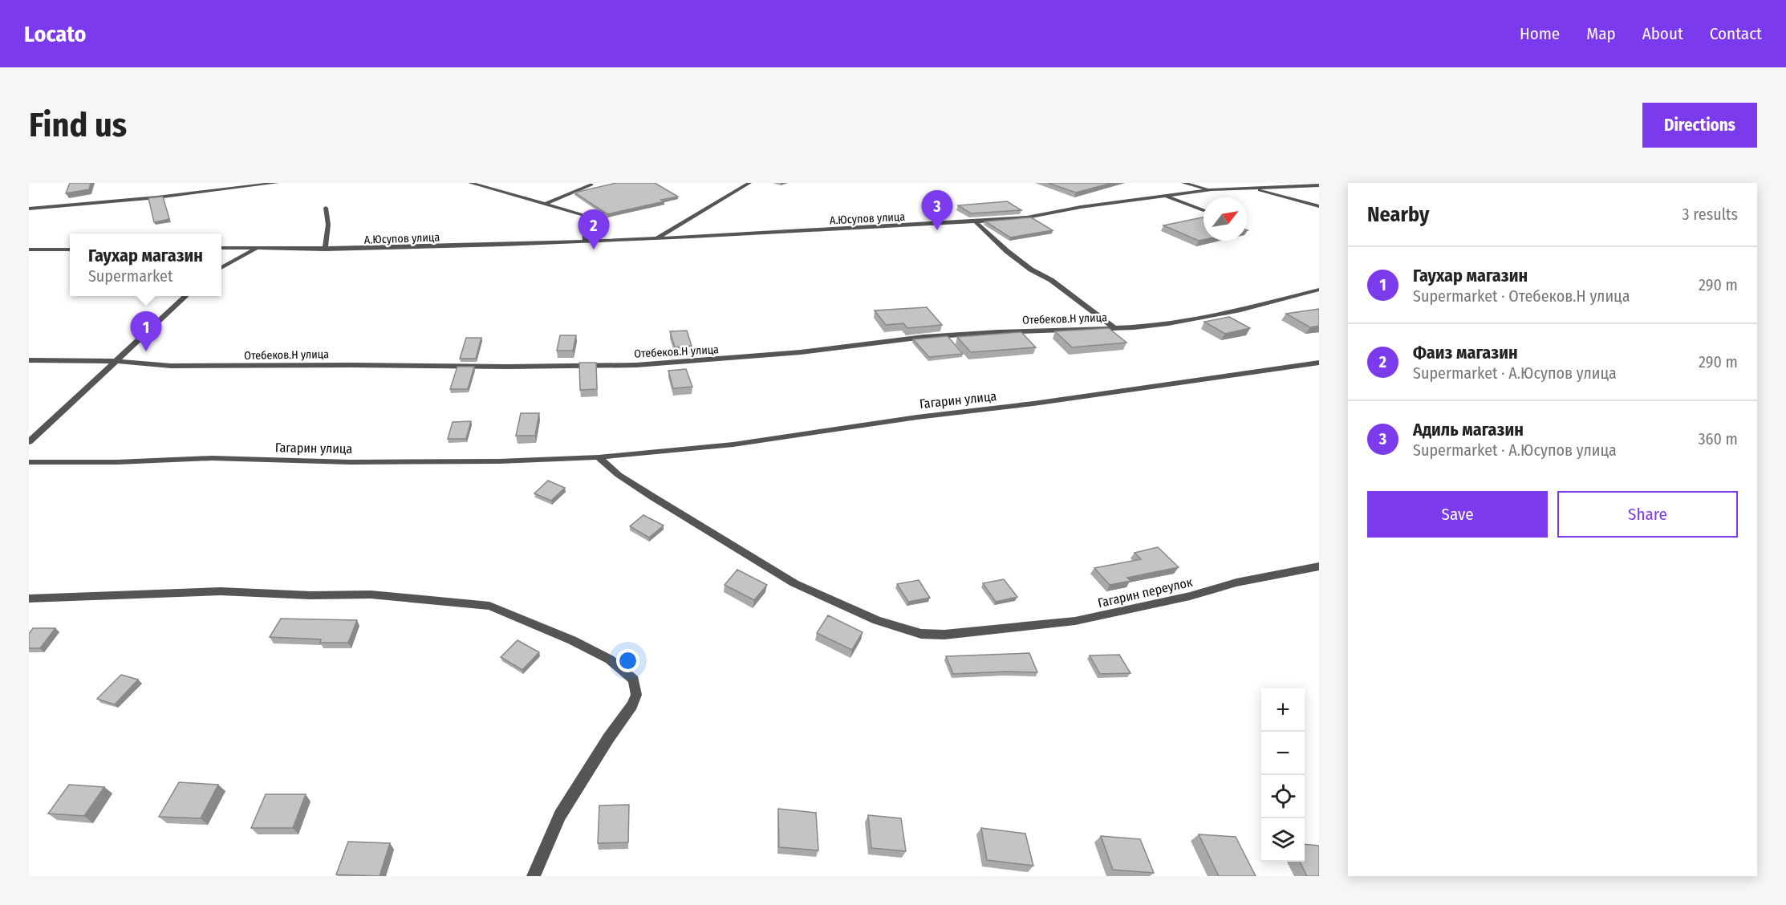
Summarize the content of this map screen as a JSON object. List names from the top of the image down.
{
  "streets": {
    "street": [
      "А.Юсупов улица",
      "Отебеков.Н улица",
      "Гагарин улица",
      "Гагарин переулок"
    ]
  },
  "crossings": [
    ["Гагарин улица", "Гагарин переулок"]
  ],
  "north": "top right",
  "page": {
    "header": "Locato",
    "nav": [
      "Home",
      "Map",
      "About",
      "Contact"
    ],
    "buttons": [
      "Directions",
      ["Save", "Share"]
    ],
    "title": "Find us",
    "heading": ["Nearby", "3 results"],
    "pins": ["3", "2", "1"],
    "popup": ["Гаухар магазин", "Supermarket"],
    "list": [
      {
        "mark": "1",
        "name": "Гаухар магазин",
        "note": "Supermarket · Отебеков.Н улица",
        "value": "290 m"
      },
      {
        "mark": "2",
        "name": "Фаиз магазин",
        "note": "Supermarket · А.Юсупов улица",
        "value": "290 m"
      },
      {
        "mark": "3",
        "name": "Адиль магазин",
        "note": "Supermarket · А.Юсупов улица",
        "value": "360 m"
      }
    ],
    "map_buttons": ["+", "−"]
  }
}
